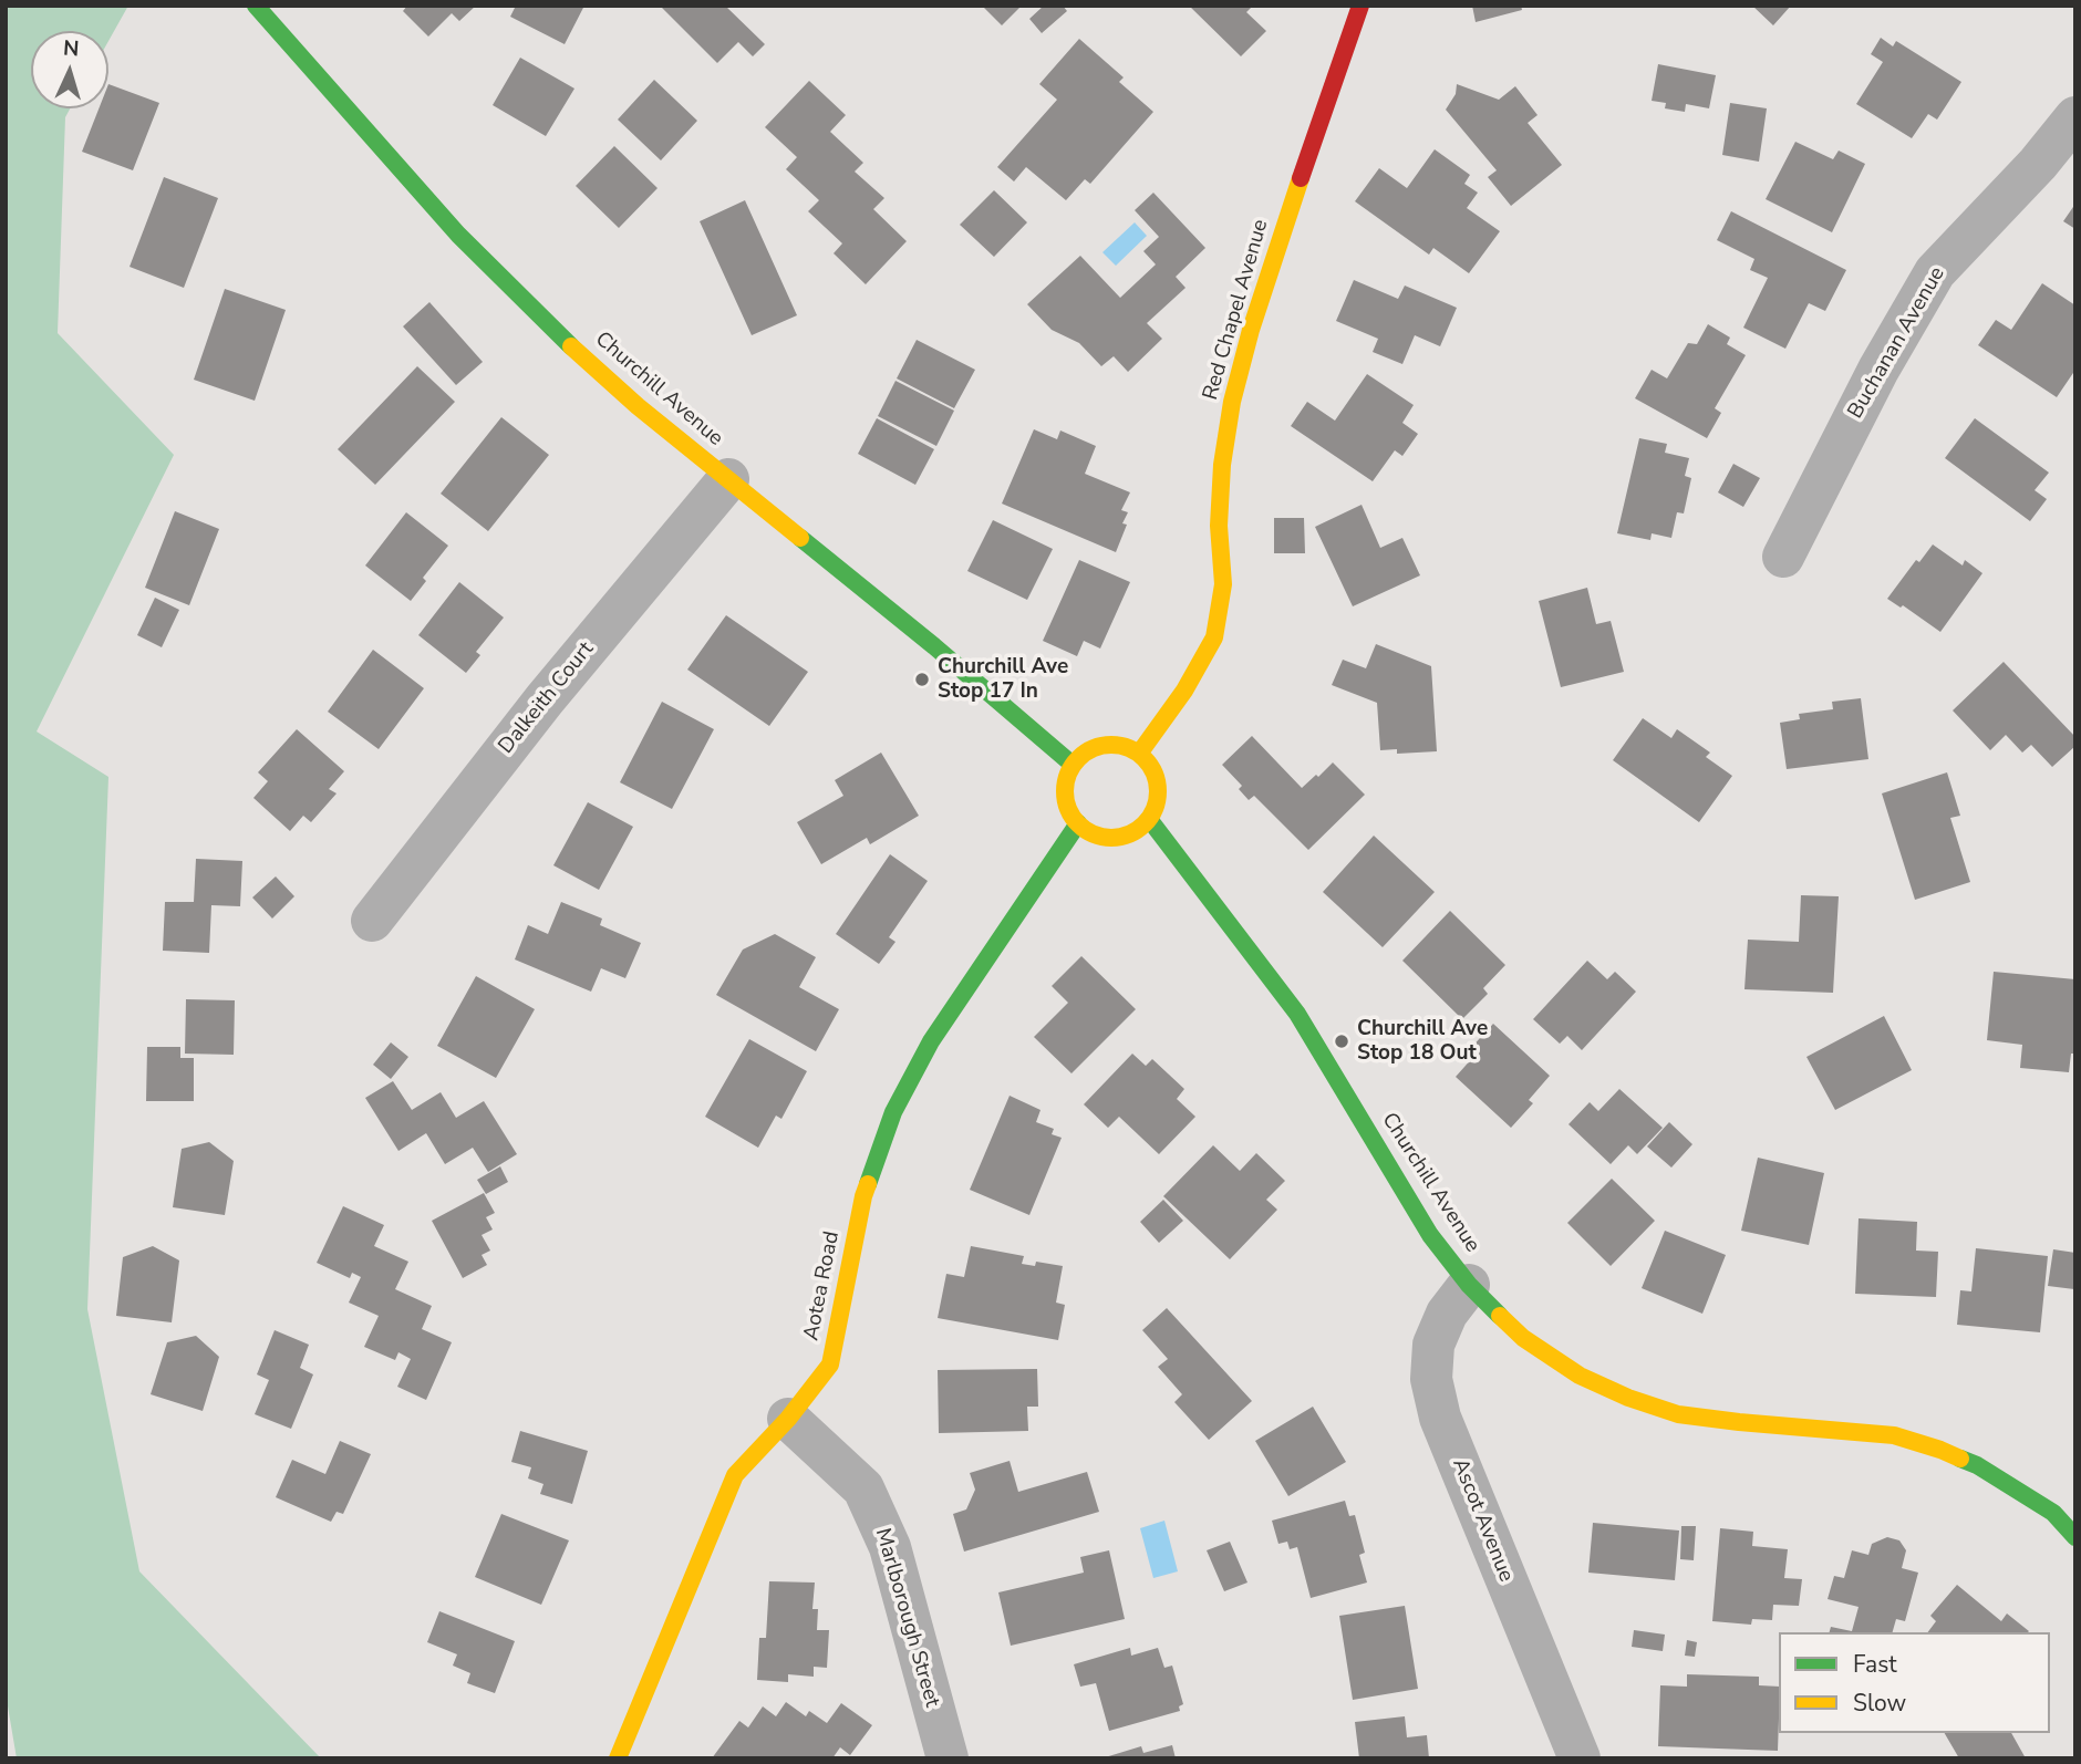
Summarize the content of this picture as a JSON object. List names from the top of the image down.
{
  "streets": {
    "street": [
      "Red Chapel Avenue",
      "Buchanan Avenue",
      "Churchill Avenue",
      "Dalkeith Court",
      "Aotea Road",
      "Ascot Avenue",
      "Marlborough Street"
    ]
  },
  "crossings": [
    ["Red Chapel Avenue", "Churchill Avenue"],
    ["Red Chapel Avenue", "Aotea Road"],
    ["Churchill Avenue", "Dalkeith Court"],
    ["Churchill Avenue", "Aotea Road"],
    ["Churchill Avenue", "Ascot Avenue"],
    ["Aotea Road", "Marlborough Street"]
  ],
  "places": ["Churchill Ave Stop 17 In", "Churchill Ave Stop 18 Out"],
  "legend": ["Fast", "Slow"],
  "north": "top"
}
